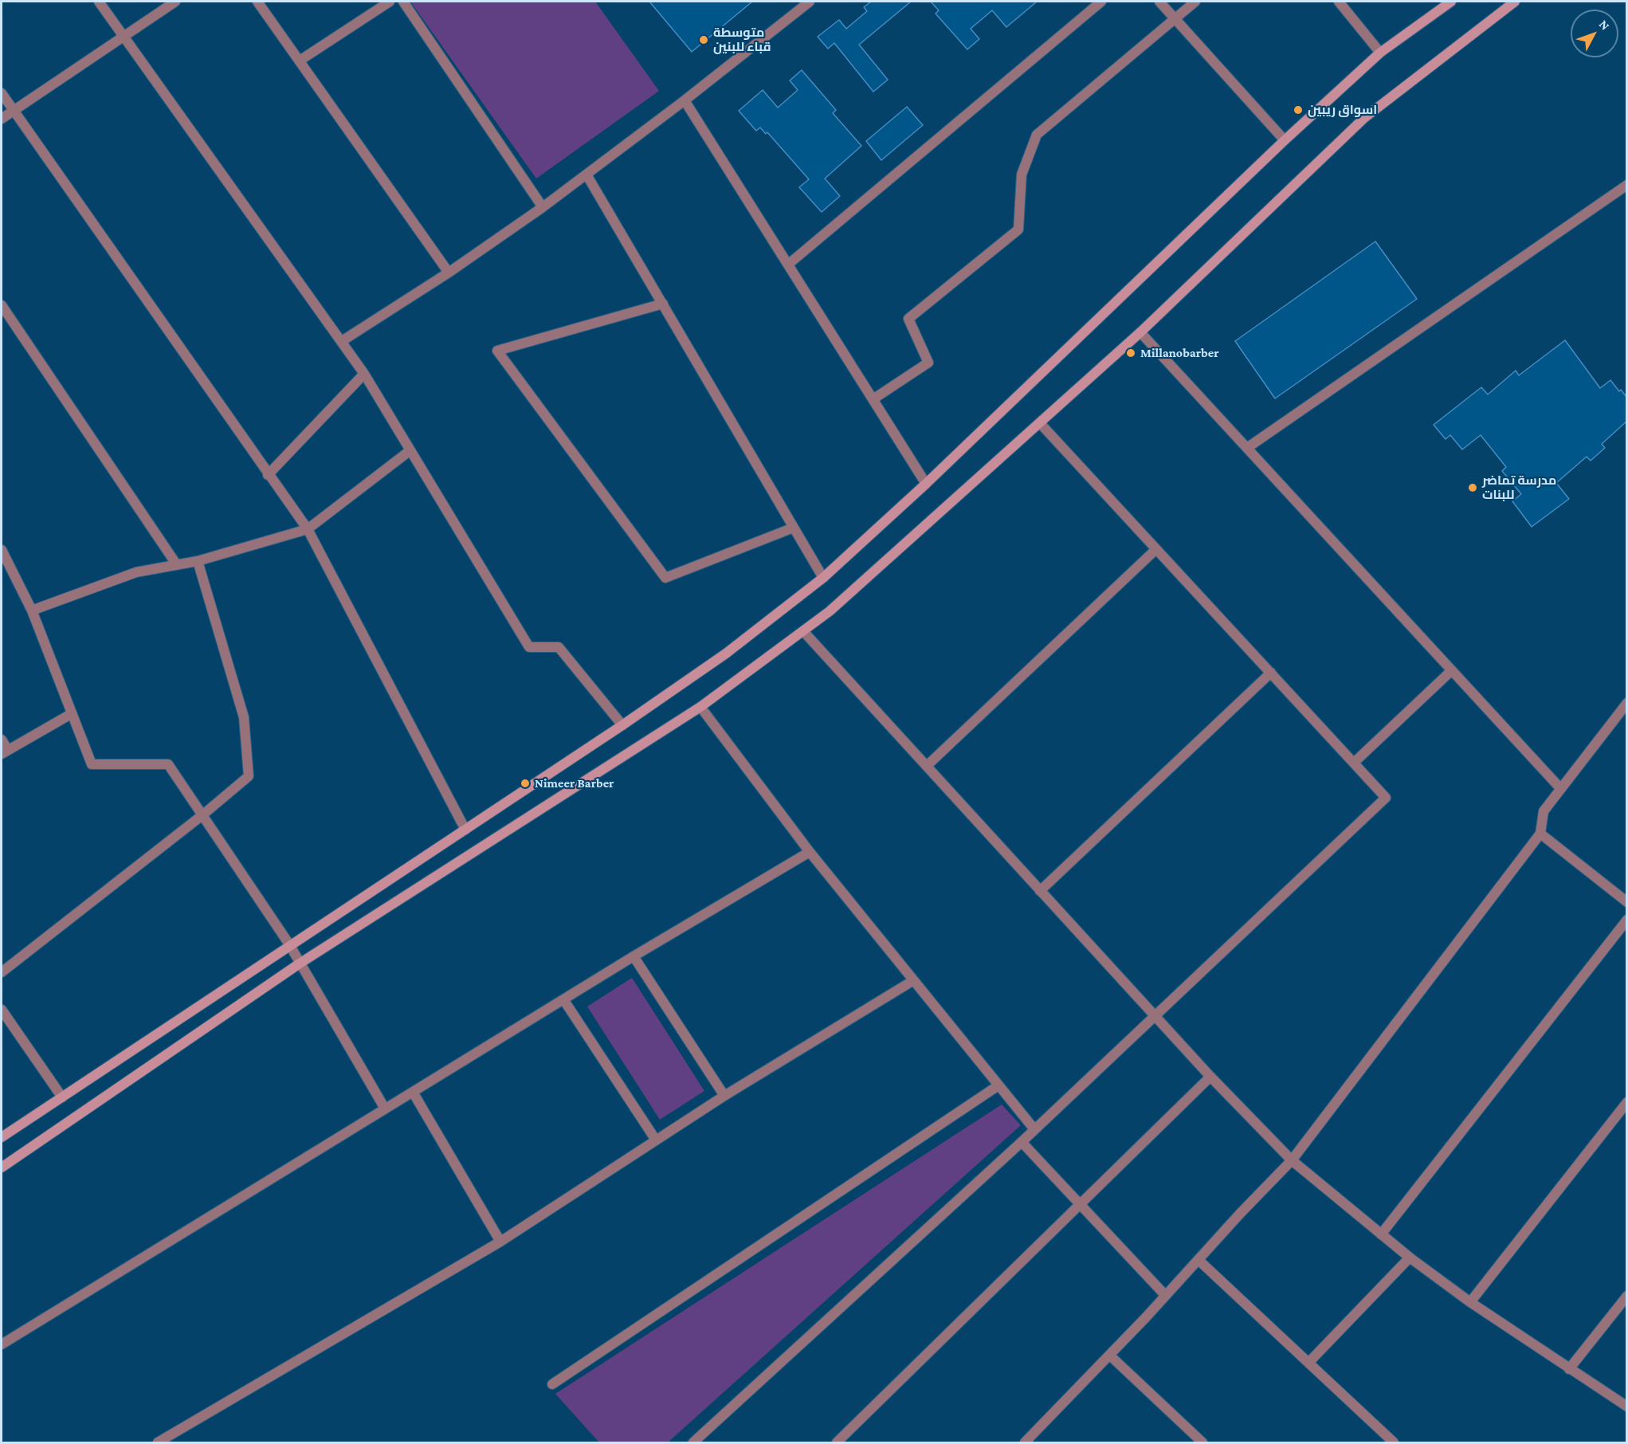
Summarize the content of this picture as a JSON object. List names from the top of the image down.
{
  "places": [
    "متوسطة قباء للبنين",
    "اسواق ريبين",
    "Millanobarber",
    "مدرسة تماضر للبنات",
    "Nimeer Barber"
  ],
  "north": "top right"
}
